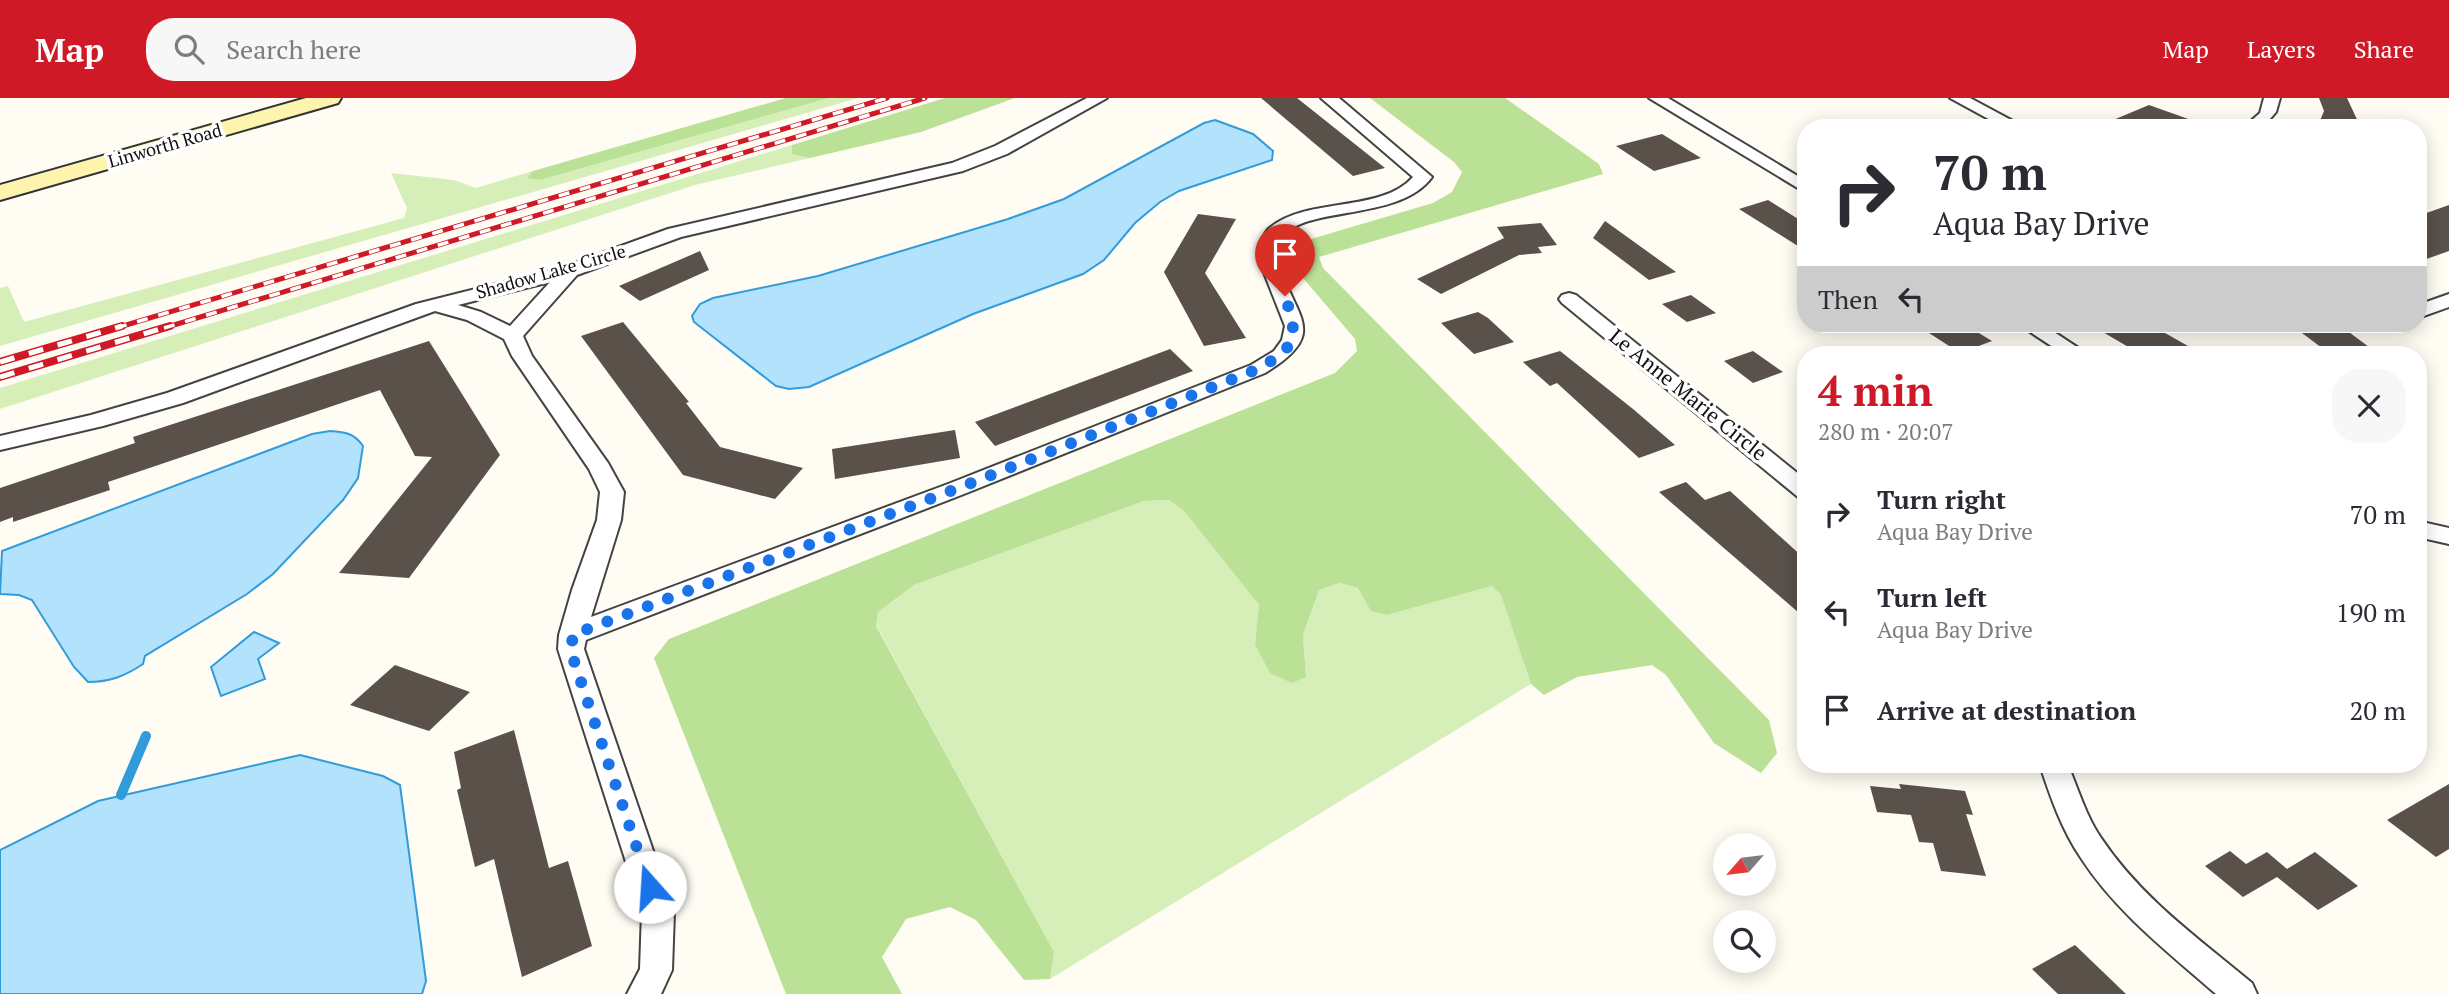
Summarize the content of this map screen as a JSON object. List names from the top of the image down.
{
  "streets": {
    "main road": ["Linworth Road"],
    "street": ["Shadow Lake Circle", "Le Anne Marie Circle"]
  },
  "north": "bottom left",
  "page": {
    "header": "Map",
    "search": "Search here",
    "nav": ["Map", "Layers", "Share"],
    "turn": ["70 m", "Aqua Bay Drive"],
    "then": "Then",
    "heading": ["4 min", "280 m · 20:07"],
    "list": [
      {
        "name": "Turn right",
        "note": "Aqua Bay Drive",
        "value": "70 m"
      },
      {
        "name": "Turn left",
        "note": "Aqua Bay Drive",
        "value": "190 m"
      },
      {
        "name": "Arrive at destination",
        "value": "20 m"
      }
    ]
  }
}
